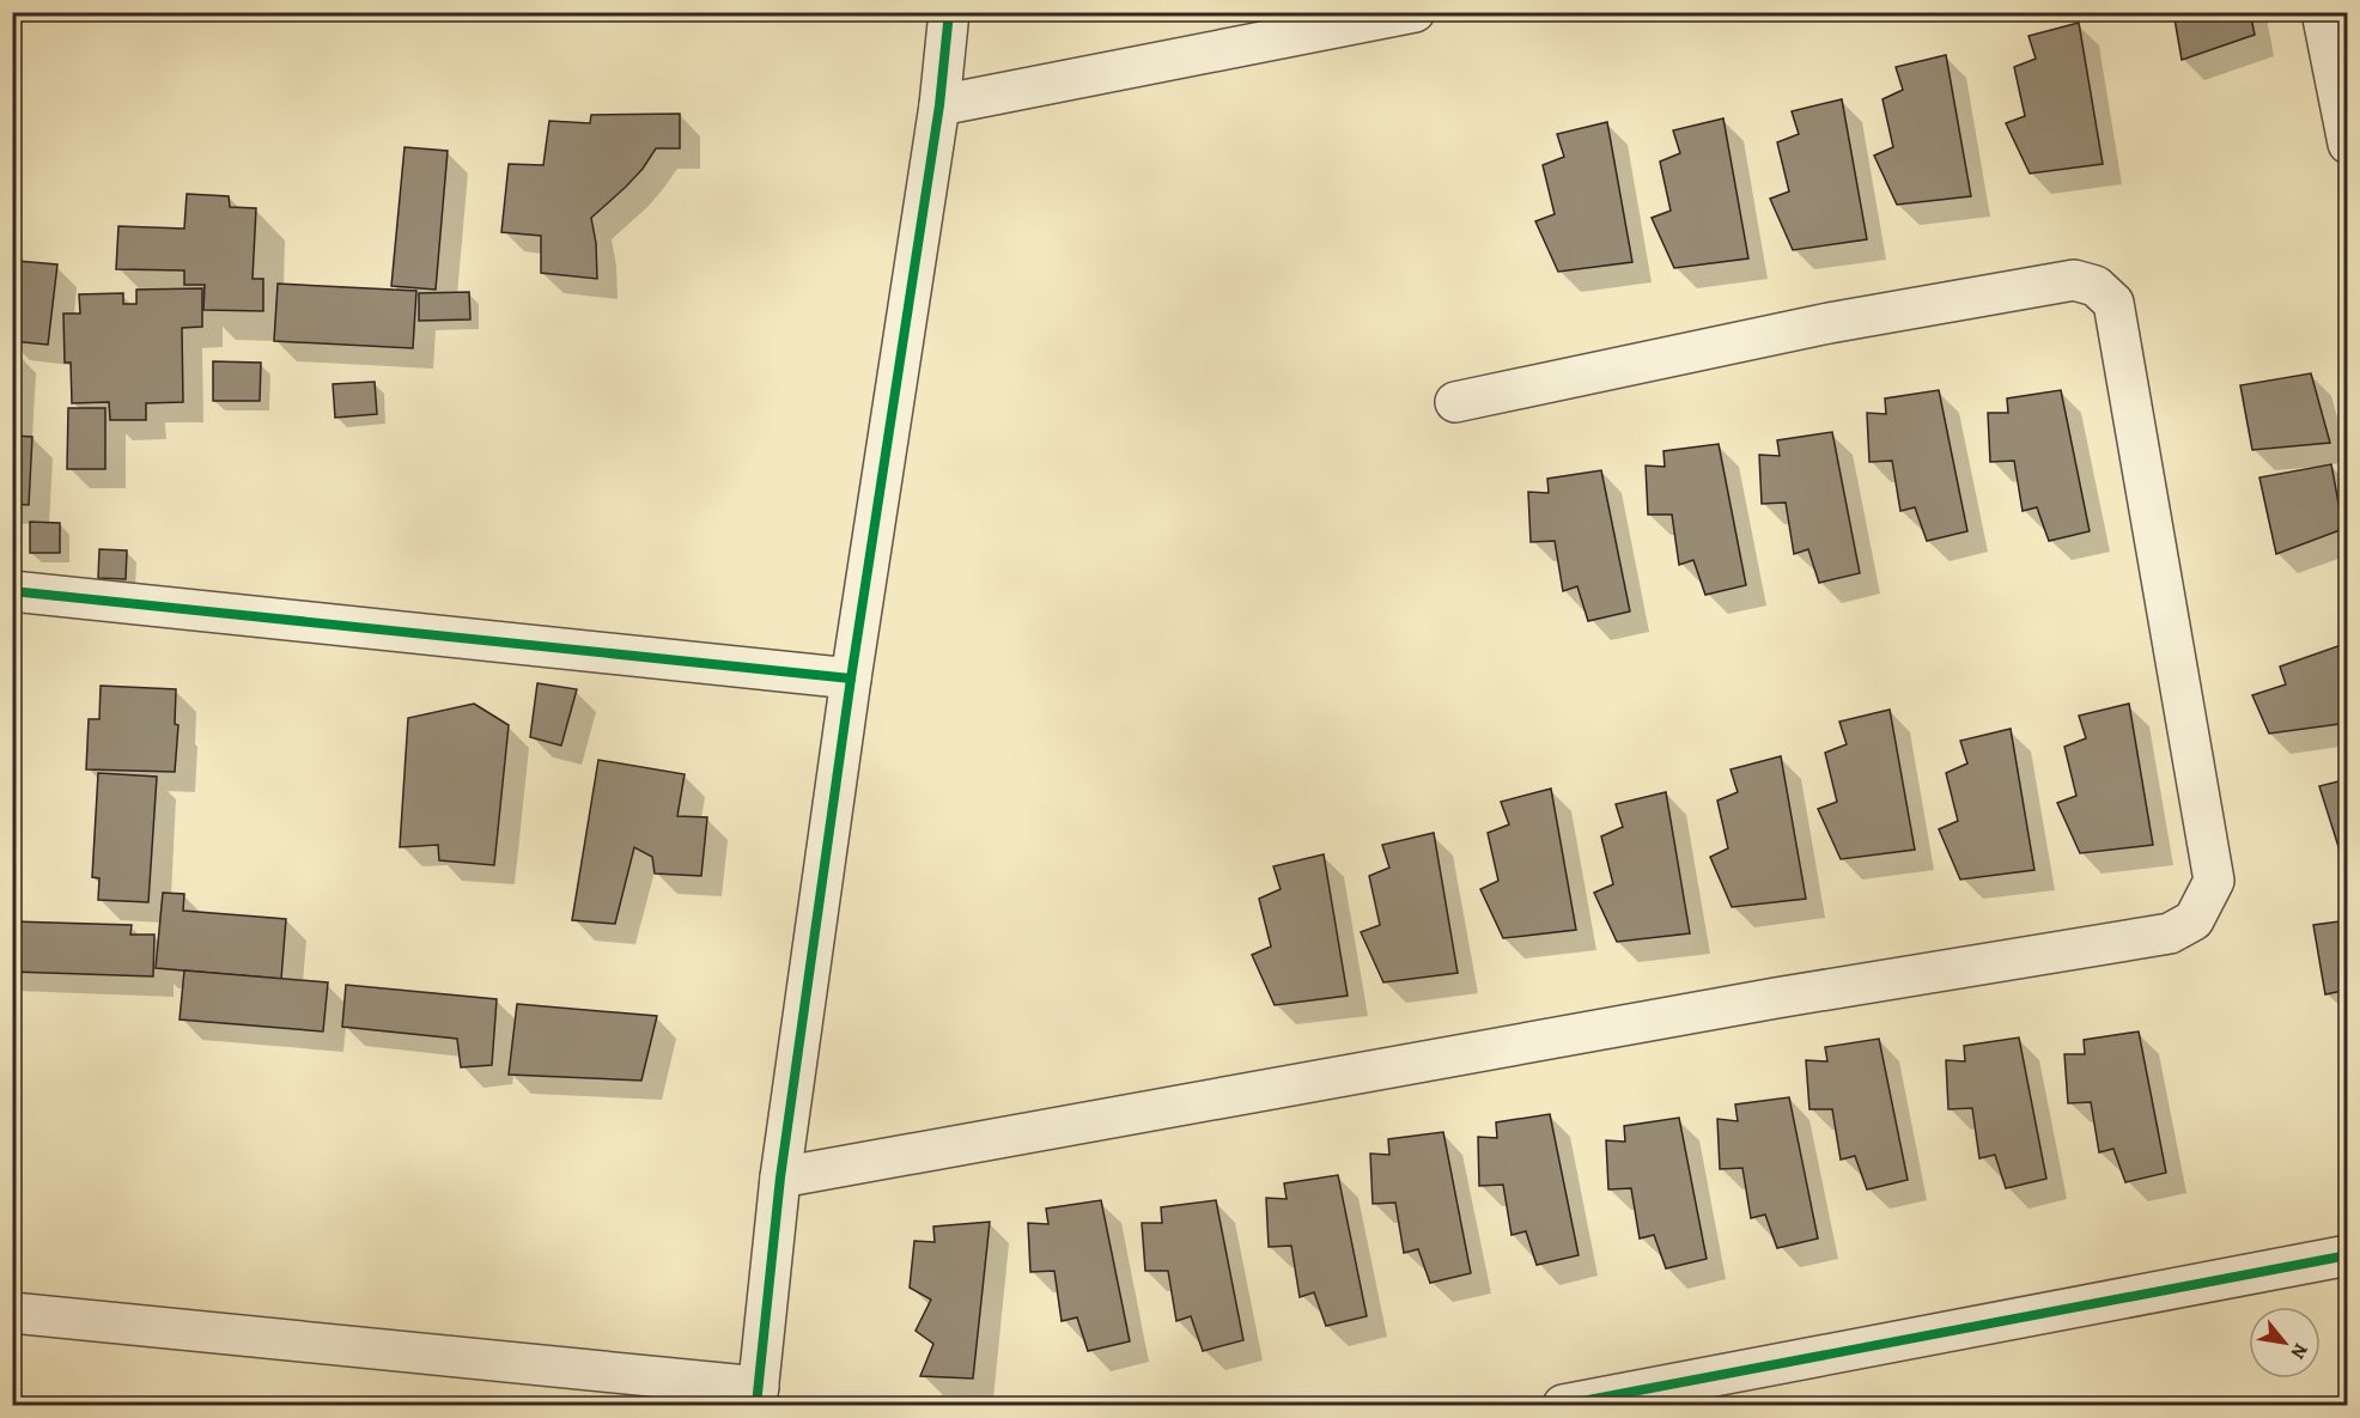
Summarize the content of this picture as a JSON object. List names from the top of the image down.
{
  "north": "bottom right"
}
